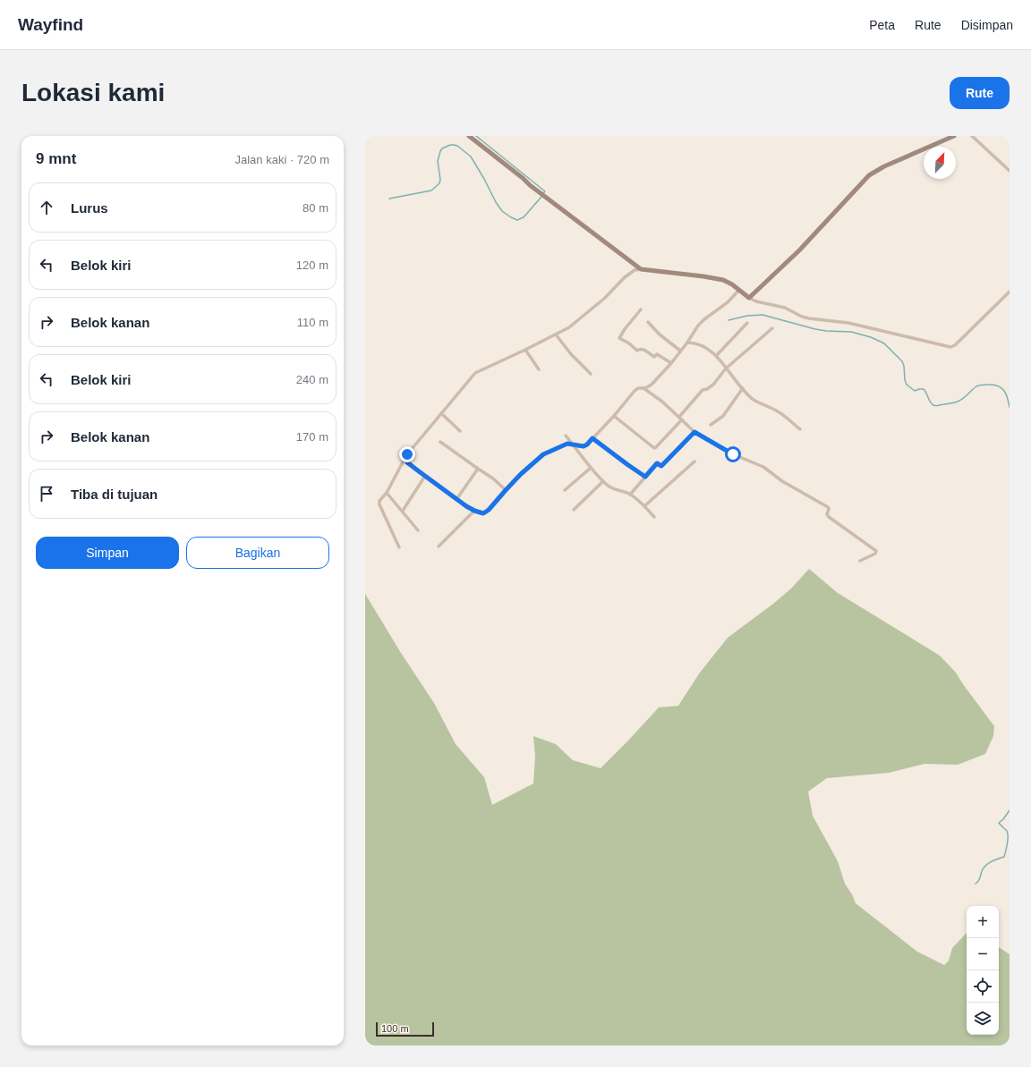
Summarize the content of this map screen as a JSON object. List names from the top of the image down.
{
  "scale_bar": "100 m",
  "north": "top right",
  "page": {
    "header": "Wayfind",
    "nav": ["Peta", "Rute", "Disimpan"],
    "buttons": [
      "Rute",
      ["Simpan", "Bagikan"]
    ],
    "title": "Lokasi kami",
    "heading": ["9 mnt", "Jalan kaki · 720 m"],
    "list": [
      ["Lurus", "80 m"],
      ["Belok kiri", "120 m"],
      ["Belok kanan", "110 m"],
      ["Belok kiri", "240 m"],
      ["Belok kanan", "170 m"],
      "Tiba di tujuan"
    ],
    "map_buttons": ["+", "−"],
    "scale": "100 m"
  }
}
